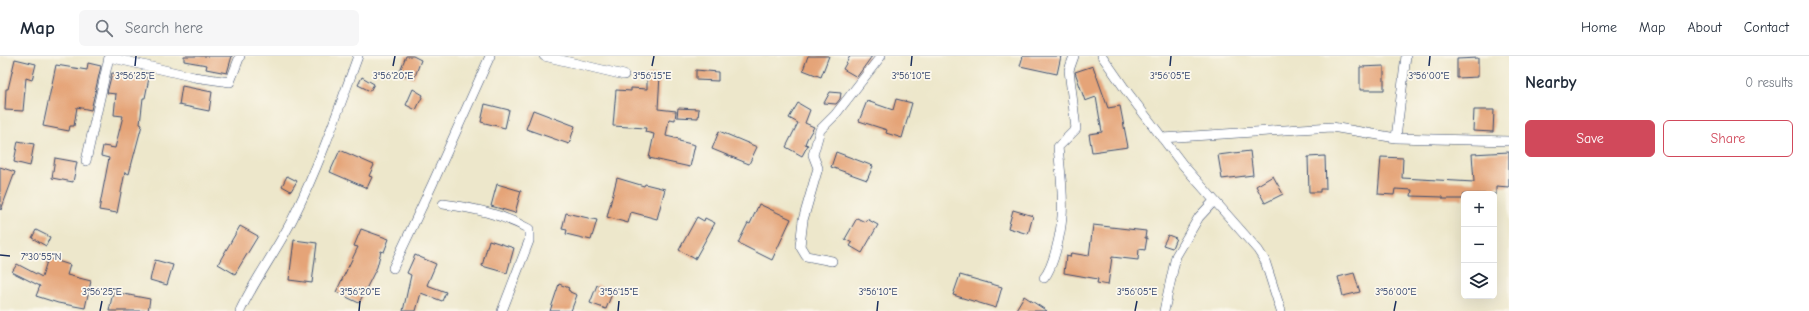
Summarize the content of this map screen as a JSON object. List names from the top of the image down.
{
  "page": {
    "header": "Map",
    "search": "Search here",
    "nav": [
      "Home",
      "Map",
      "About",
      "Contact"
    ],
    "heading": ["Nearby", "0 results"],
    "buttons": ["Save", "Share"],
    "map_buttons": ["+", "−"]
  },
  "coordinates": [
    "3°56'25\"E",
    "3°56'20\"E",
    "3°56'15\"E",
    "3°56'10\"E",
    "3°56'05\"E",
    "3°56'00\"E",
    "7°30'55\"N"
  ]
}
